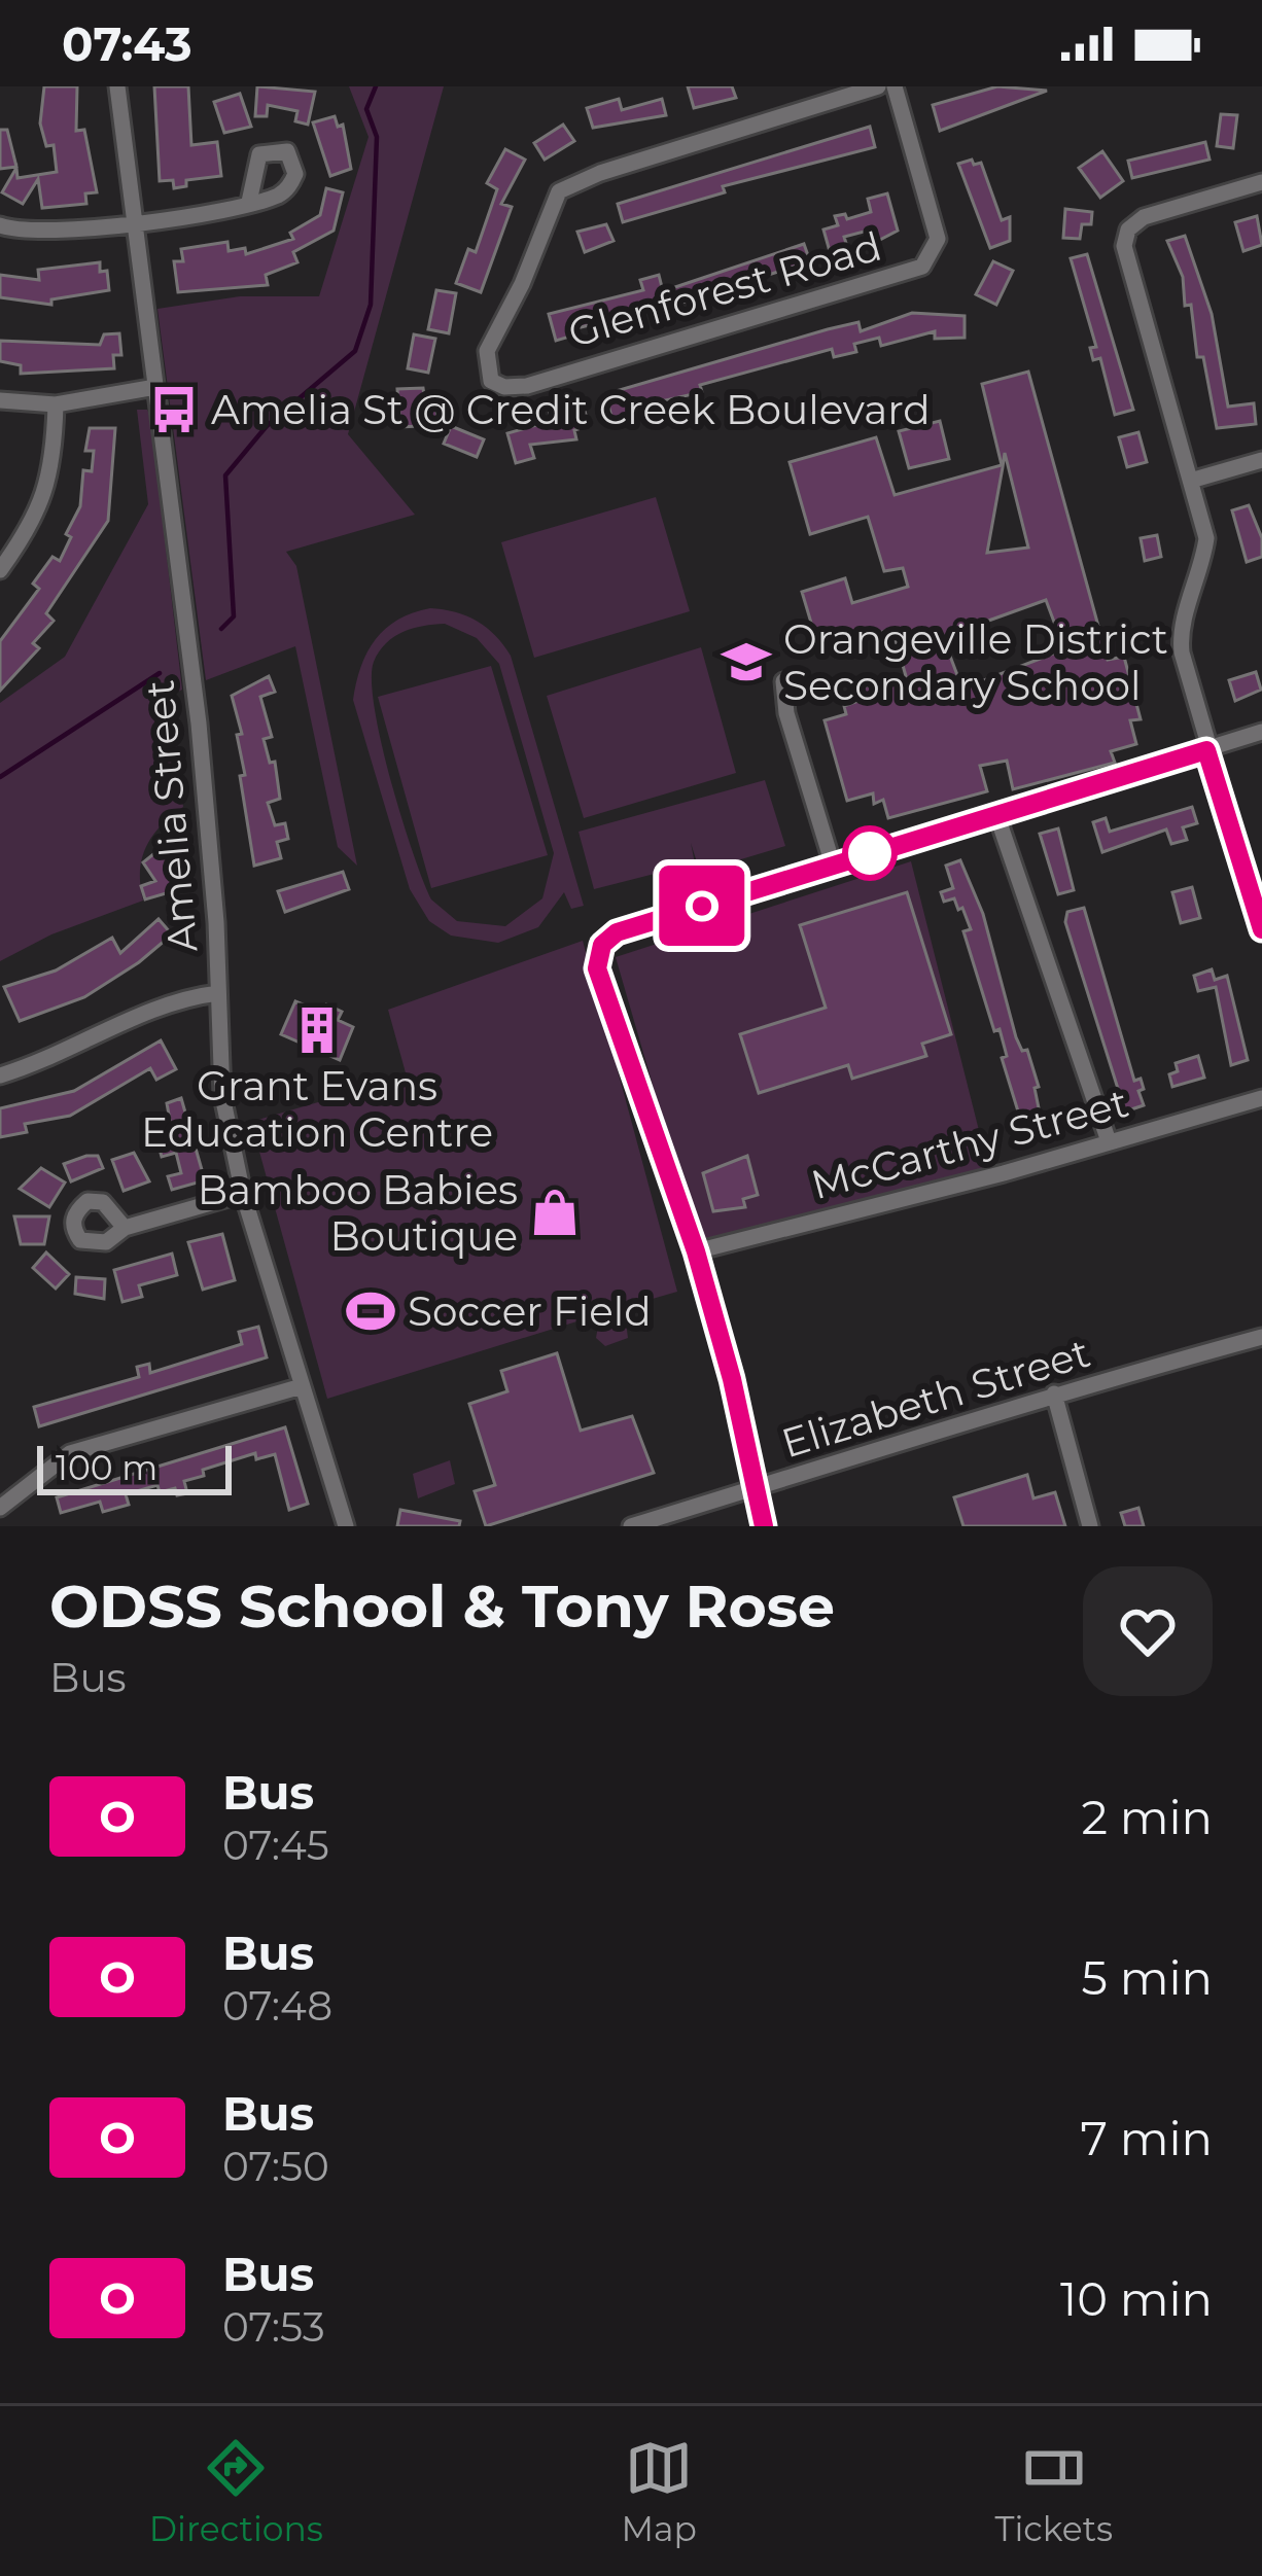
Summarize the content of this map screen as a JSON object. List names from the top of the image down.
{
  "streets": {
    "street": [
      "Glenforest Road",
      "Amelia Street",
      "McCarthy Street",
      "Elizabeth Street"
    ]
  },
  "places": {
    "bus stop": ["Amelia St @ Credit Creek Boulevard"],
    "school or university": ["Orangeville District Secondary School"],
    "building": ["Grant Evans Education Centre"],
    "shop": ["Bamboo Babies Boutique"],
    "sports": ["Soccer Field"]
  },
  "lines": ["bus line O"],
  "scale_bar": "100 m",
  "page": {
    "status": "07:43",
    "on_map": "O",
    "scale": "100 m",
    "heading": ["ODSS School & Tony Rose", "Bus"],
    "list": [
      {
        "mark": "O",
        "name": "Bus",
        "note": "07:45",
        "value": "2 min"
      },
      {
        "mark": "O",
        "name": "Bus",
        "note": "07:48",
        "value": "5 min"
      },
      {
        "mark": "O",
        "name": "Bus",
        "note": "07:50",
        "value": "7 min"
      },
      {
        "mark": "O",
        "name": "Bus",
        "note": "07:53",
        "value": "10 min"
      }
    ],
    "tabs": ["Directions", "Map", "Tickets"]
  }
}
